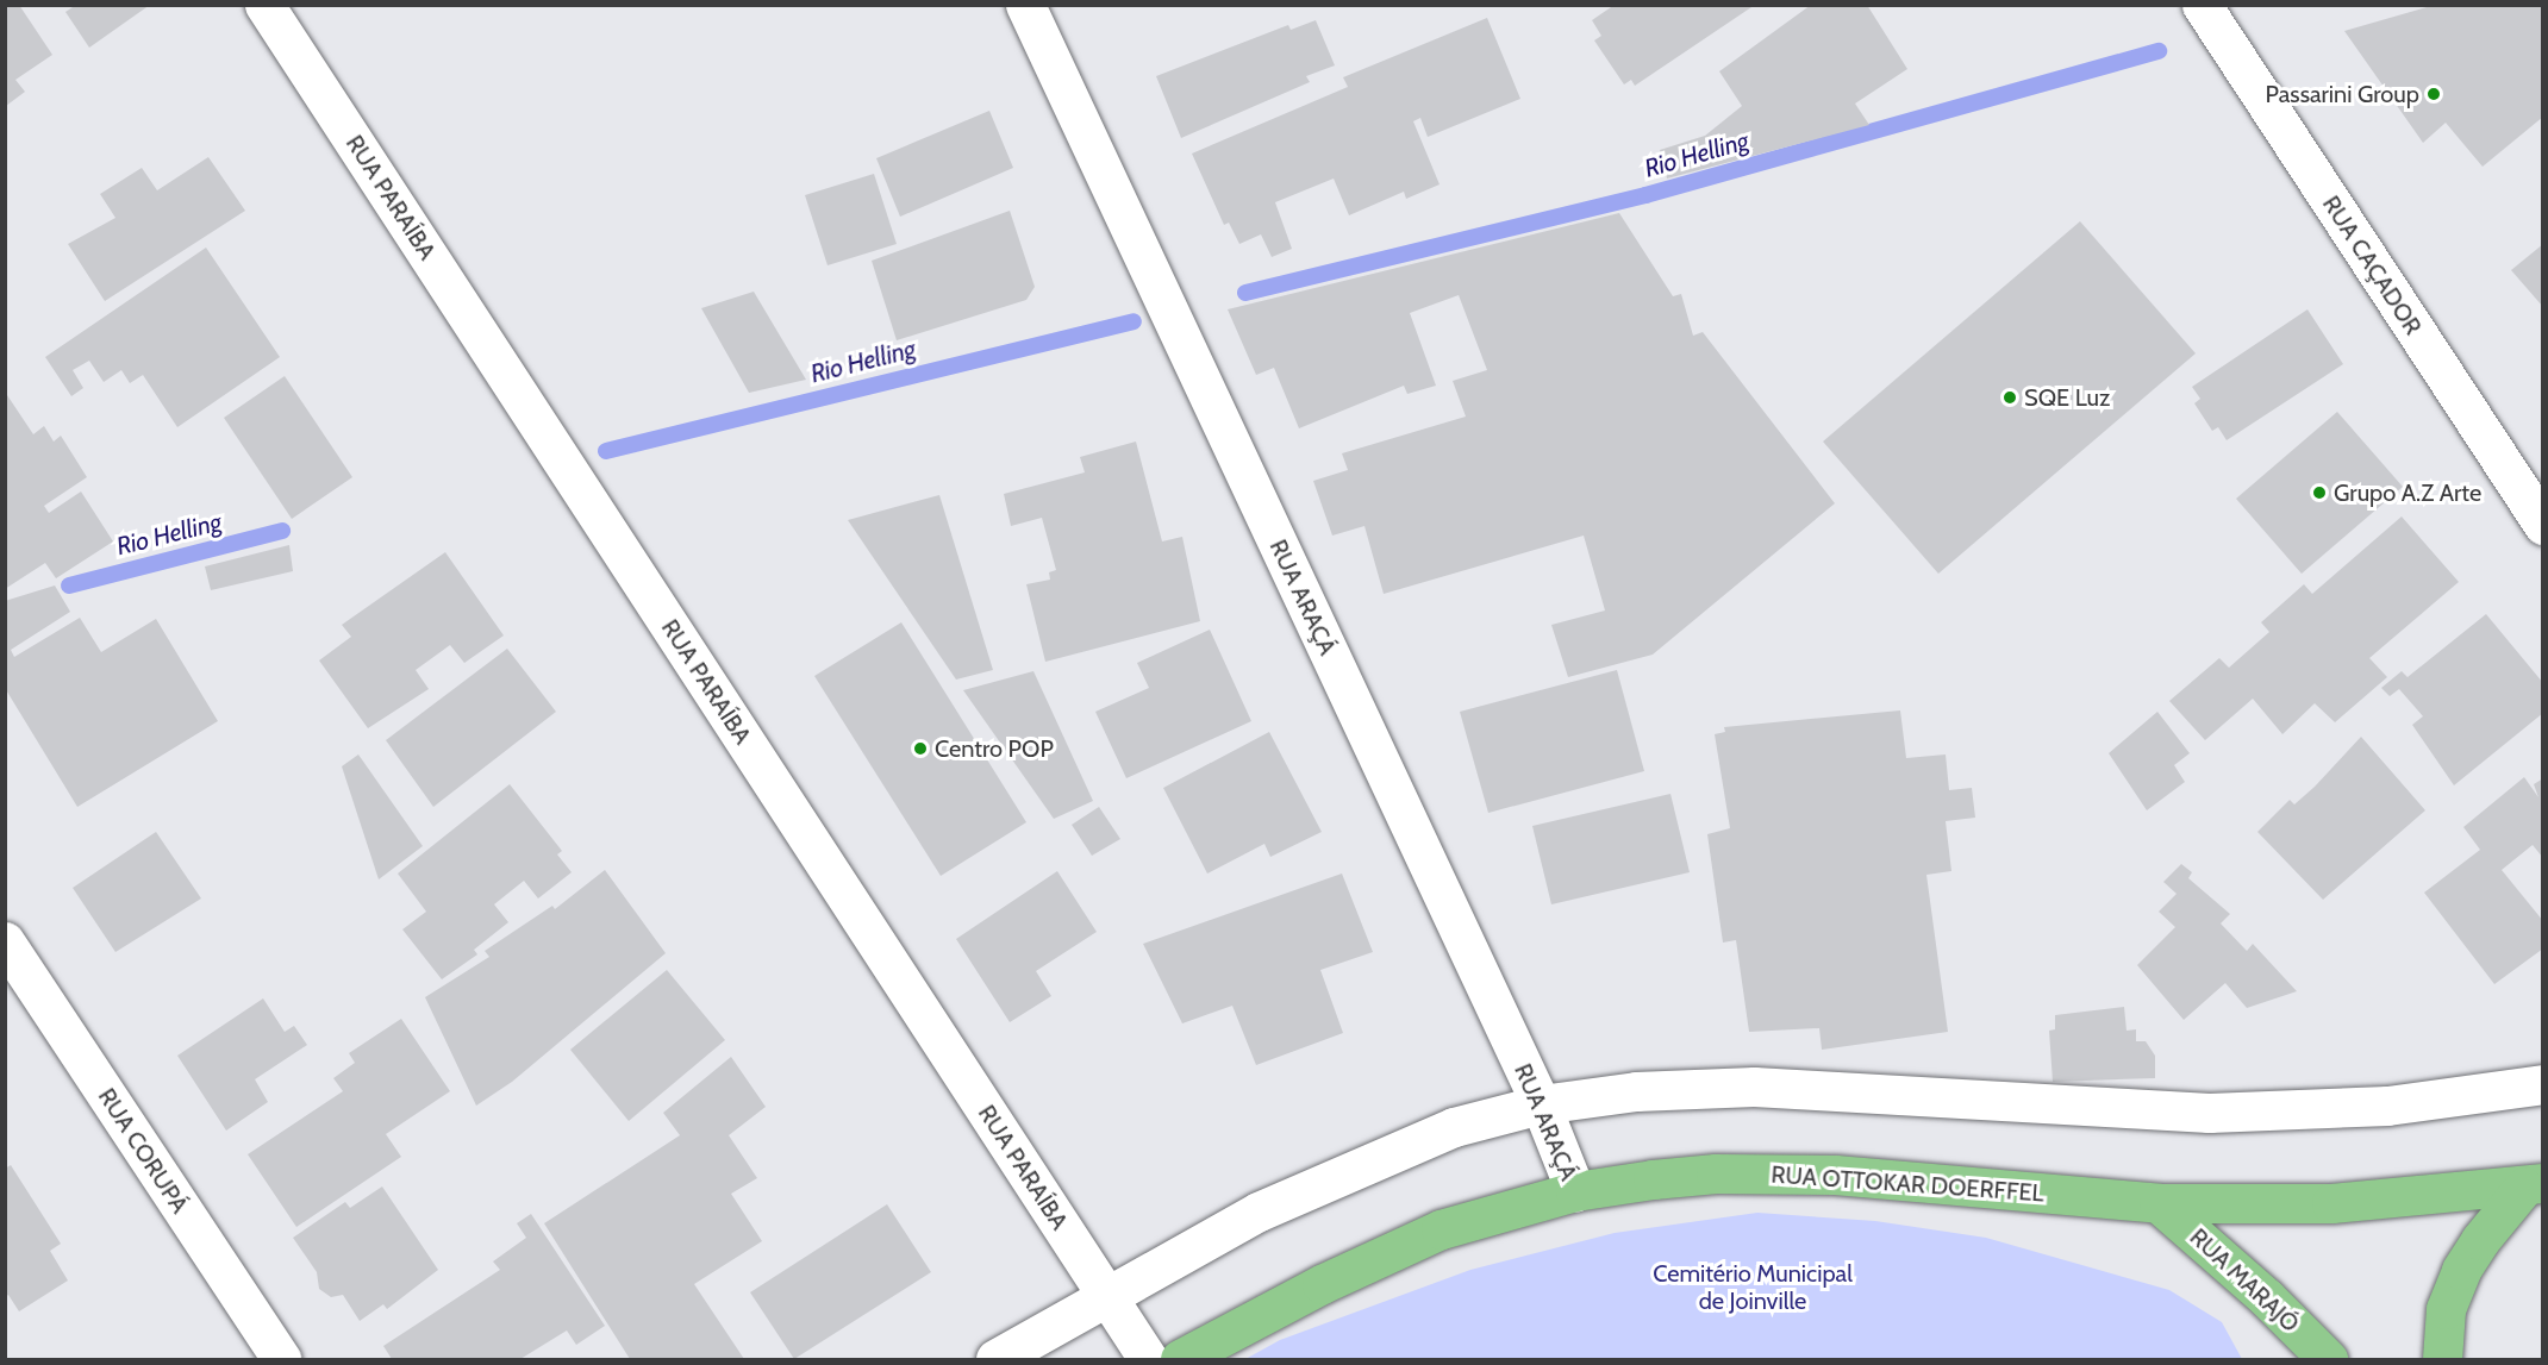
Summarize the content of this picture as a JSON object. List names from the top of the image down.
{
  "streets": {
    "main road": ["RUA OTTOKAR DOERFFEL", "RUA MARAJÓ"],
    "street": [
      "RUA PARAÍBA",
      "RUA CAÇADOR",
      "RUA ARAÇÁ",
      "RUA CORUPÁ"
    ]
  },
  "crossings": [
    ["RUA ARAÇÁ", "RUA OTTOKAR DOERFFEL"],
    ["RUA OTTOKAR DOERFFEL", "RUA MARAJÓ"]
  ],
  "water": ["Rio Helling"],
  "parks": ["Cemitério Municipal de Joinville"],
  "places": [
    "Passarini Group",
    "SQE Luz",
    "Grupo A.Z Arte",
    "Centro POP"
  ]
}
